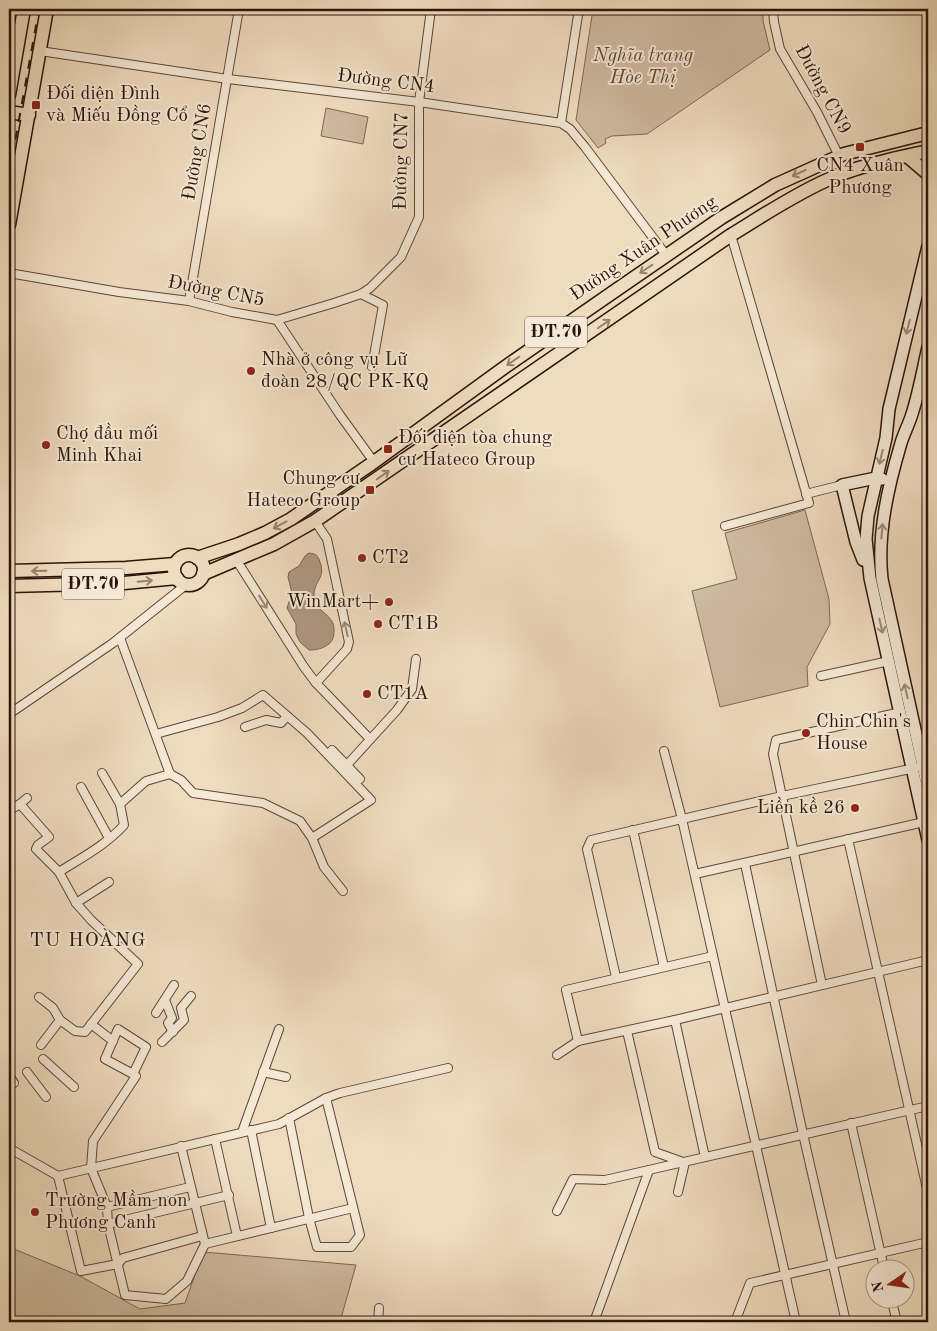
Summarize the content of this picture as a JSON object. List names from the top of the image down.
{
  "streets": {
    "main road": ["Đường Xuân Phương", "ĐT.70"],
    "street": [
      "Đường CN4",
      "Đường CN9",
      "Đường CN6",
      "Đường CN7",
      "Đường CN5"
    ]
  },
  "crossings": [
    ["Đường CN4", "Đường CN6"],
    ["Đường CN4", "Đường CN7"],
    ["Đường CN9", "Đường Xuân Phương"],
    ["Đường CN6", "Đường CN5"],
    ["Đường CN7", "Đường CN5"],
    ["Đường Xuân Phương", "Đường CN5"],
    ["Đường Xuân Phương", "ĐT.70"]
  ],
  "districts": ["TU HOÀNG"],
  "parks": ["Nghĩa trang Hòe Thị"],
  "places": {
    "transit": [
      "Đối diện Đình và Miếu Đồng Cổ",
      "CN4 Xuân Phương",
      "Đối diện tòa chung cư Hateco Group",
      "Chung cư Hateco Group"
    ],
    "other": [
      "Nhà ở công vụ Lữ đoàn 28/QC PK-KQ",
      "Chợ đầu mối Minh Khai",
      "CT2",
      "WinMart+",
      "CT1B",
      "CT1A",
      "Chin Chin's House",
      "Liền kề 26",
      "Trường Mầm non Phương Canh"
    ]
  },
  "north": "left"
}
